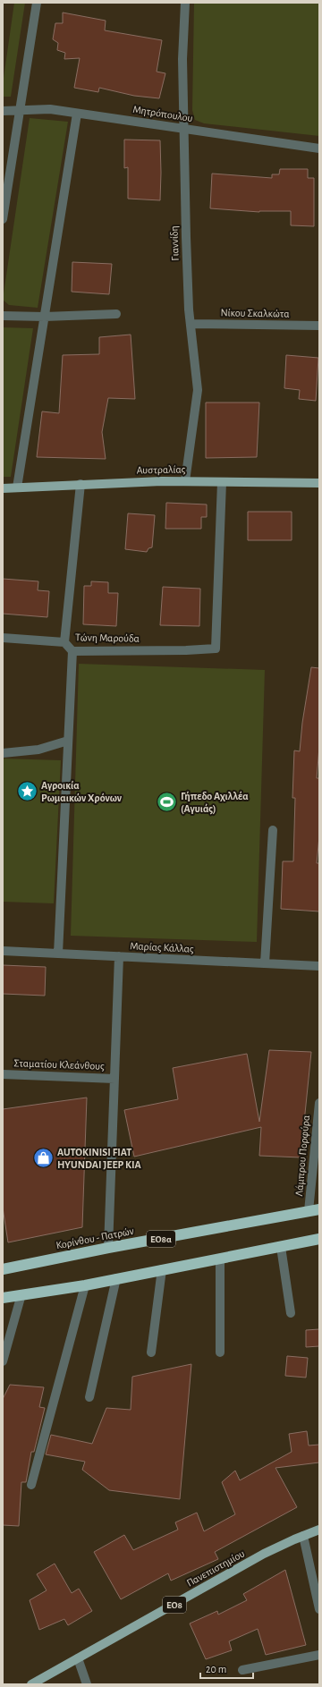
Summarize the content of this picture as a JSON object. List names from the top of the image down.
{
  "streets": {
    "highway": ["Κορίνθου - Πατρών", "ΕΟ8α"],
    "main road": ["Αυστραλίας", "Πανεπιστημίου", "ΕΟ8"],
    "street": [
      "Μητρόπουλου",
      "Γιαννίδη",
      "Νίκου Σκαλκώτα",
      "Τώνη Μαρούδα",
      "Μαρίας Κάλλας",
      "Σταματίου Κλεάνθους",
      "Λάμπρου Πορφύρα"
    ]
  },
  "crossings": [
    ["Μητρόπουλου", "Γιαννίδη"],
    ["Γιαννίδη", "Νίκου Σκαλκώτα"],
    ["Γιαννίδη", "Αυστραλίας"],
    ["Αυστραλίας", "Τώνη Μαρούδα"],
    ["Λάμπρου Πορφύρα", "Κορίνθου - Πατρών"]
  ],
  "places": {
    "place": ["Αγροικία Ρωμαικών Χρόνων"],
    "sports": ["Γήπεδο Αχιλλέα (Αγυιάς)"],
    "shop": ["AUTOKINISI FIAT HYUNDAI JEEP KIA"]
  },
  "scale_bar": "20 m"
}
